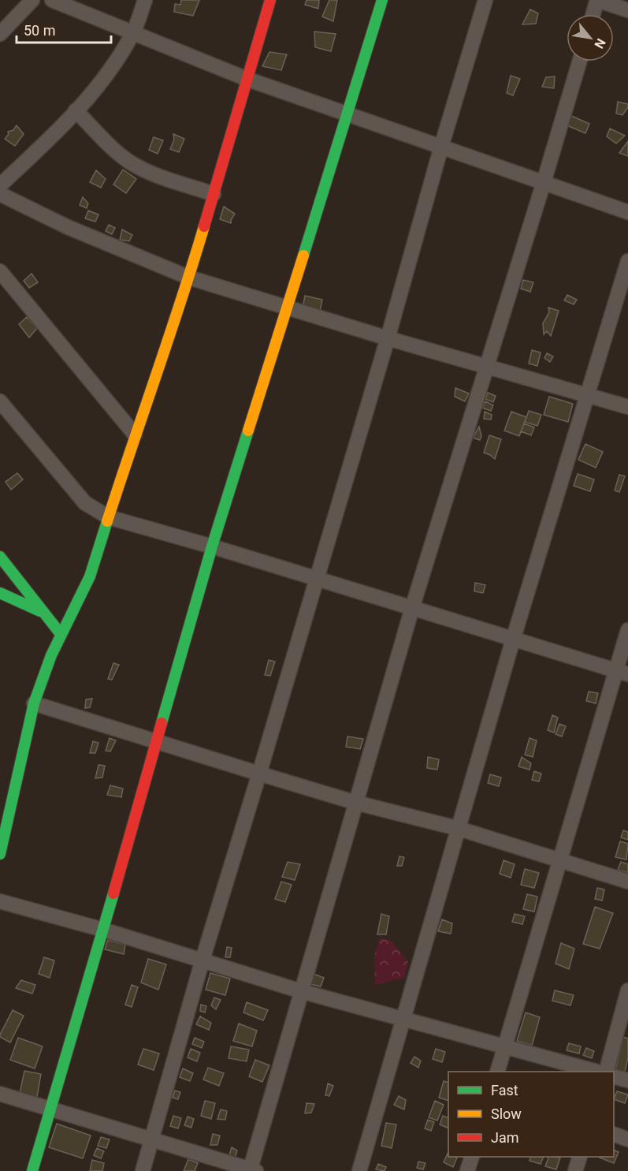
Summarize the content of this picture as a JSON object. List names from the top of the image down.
{
  "legend": ["Fast", "Slow", "Jam"],
  "scale_bar": "50 m",
  "north": "bottom right"
}
